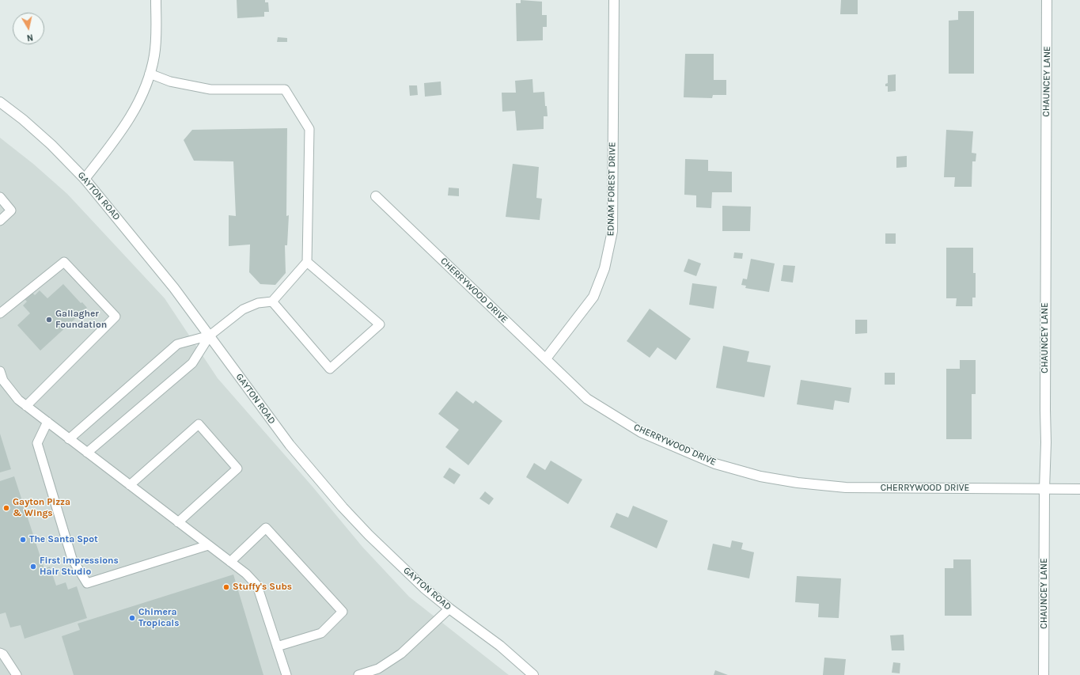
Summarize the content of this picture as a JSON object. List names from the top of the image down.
{
  "streets": {
    "street": [
      "CHAUNCEY LANE",
      "EDNAM FOREST DRIVE",
      "GAYTON ROAD",
      "CHERRYWOOD DRIVE"
    ]
  },
  "crossings": [
    ["CHAUNCEY LANE", "CHERRYWOOD DRIVE"],
    ["EDNAM FOREST DRIVE", "CHERRYWOOD DRIVE"]
  ],
  "places": [
    "Gallagher Foundation",
    "Gayton Pizza & Wings",
    "The Santa Spot",
    "First Impressions Hair Studio",
    "Stuffy's Subs",
    "Chimera Tropicals"
  ],
  "north": "bottom"
}
